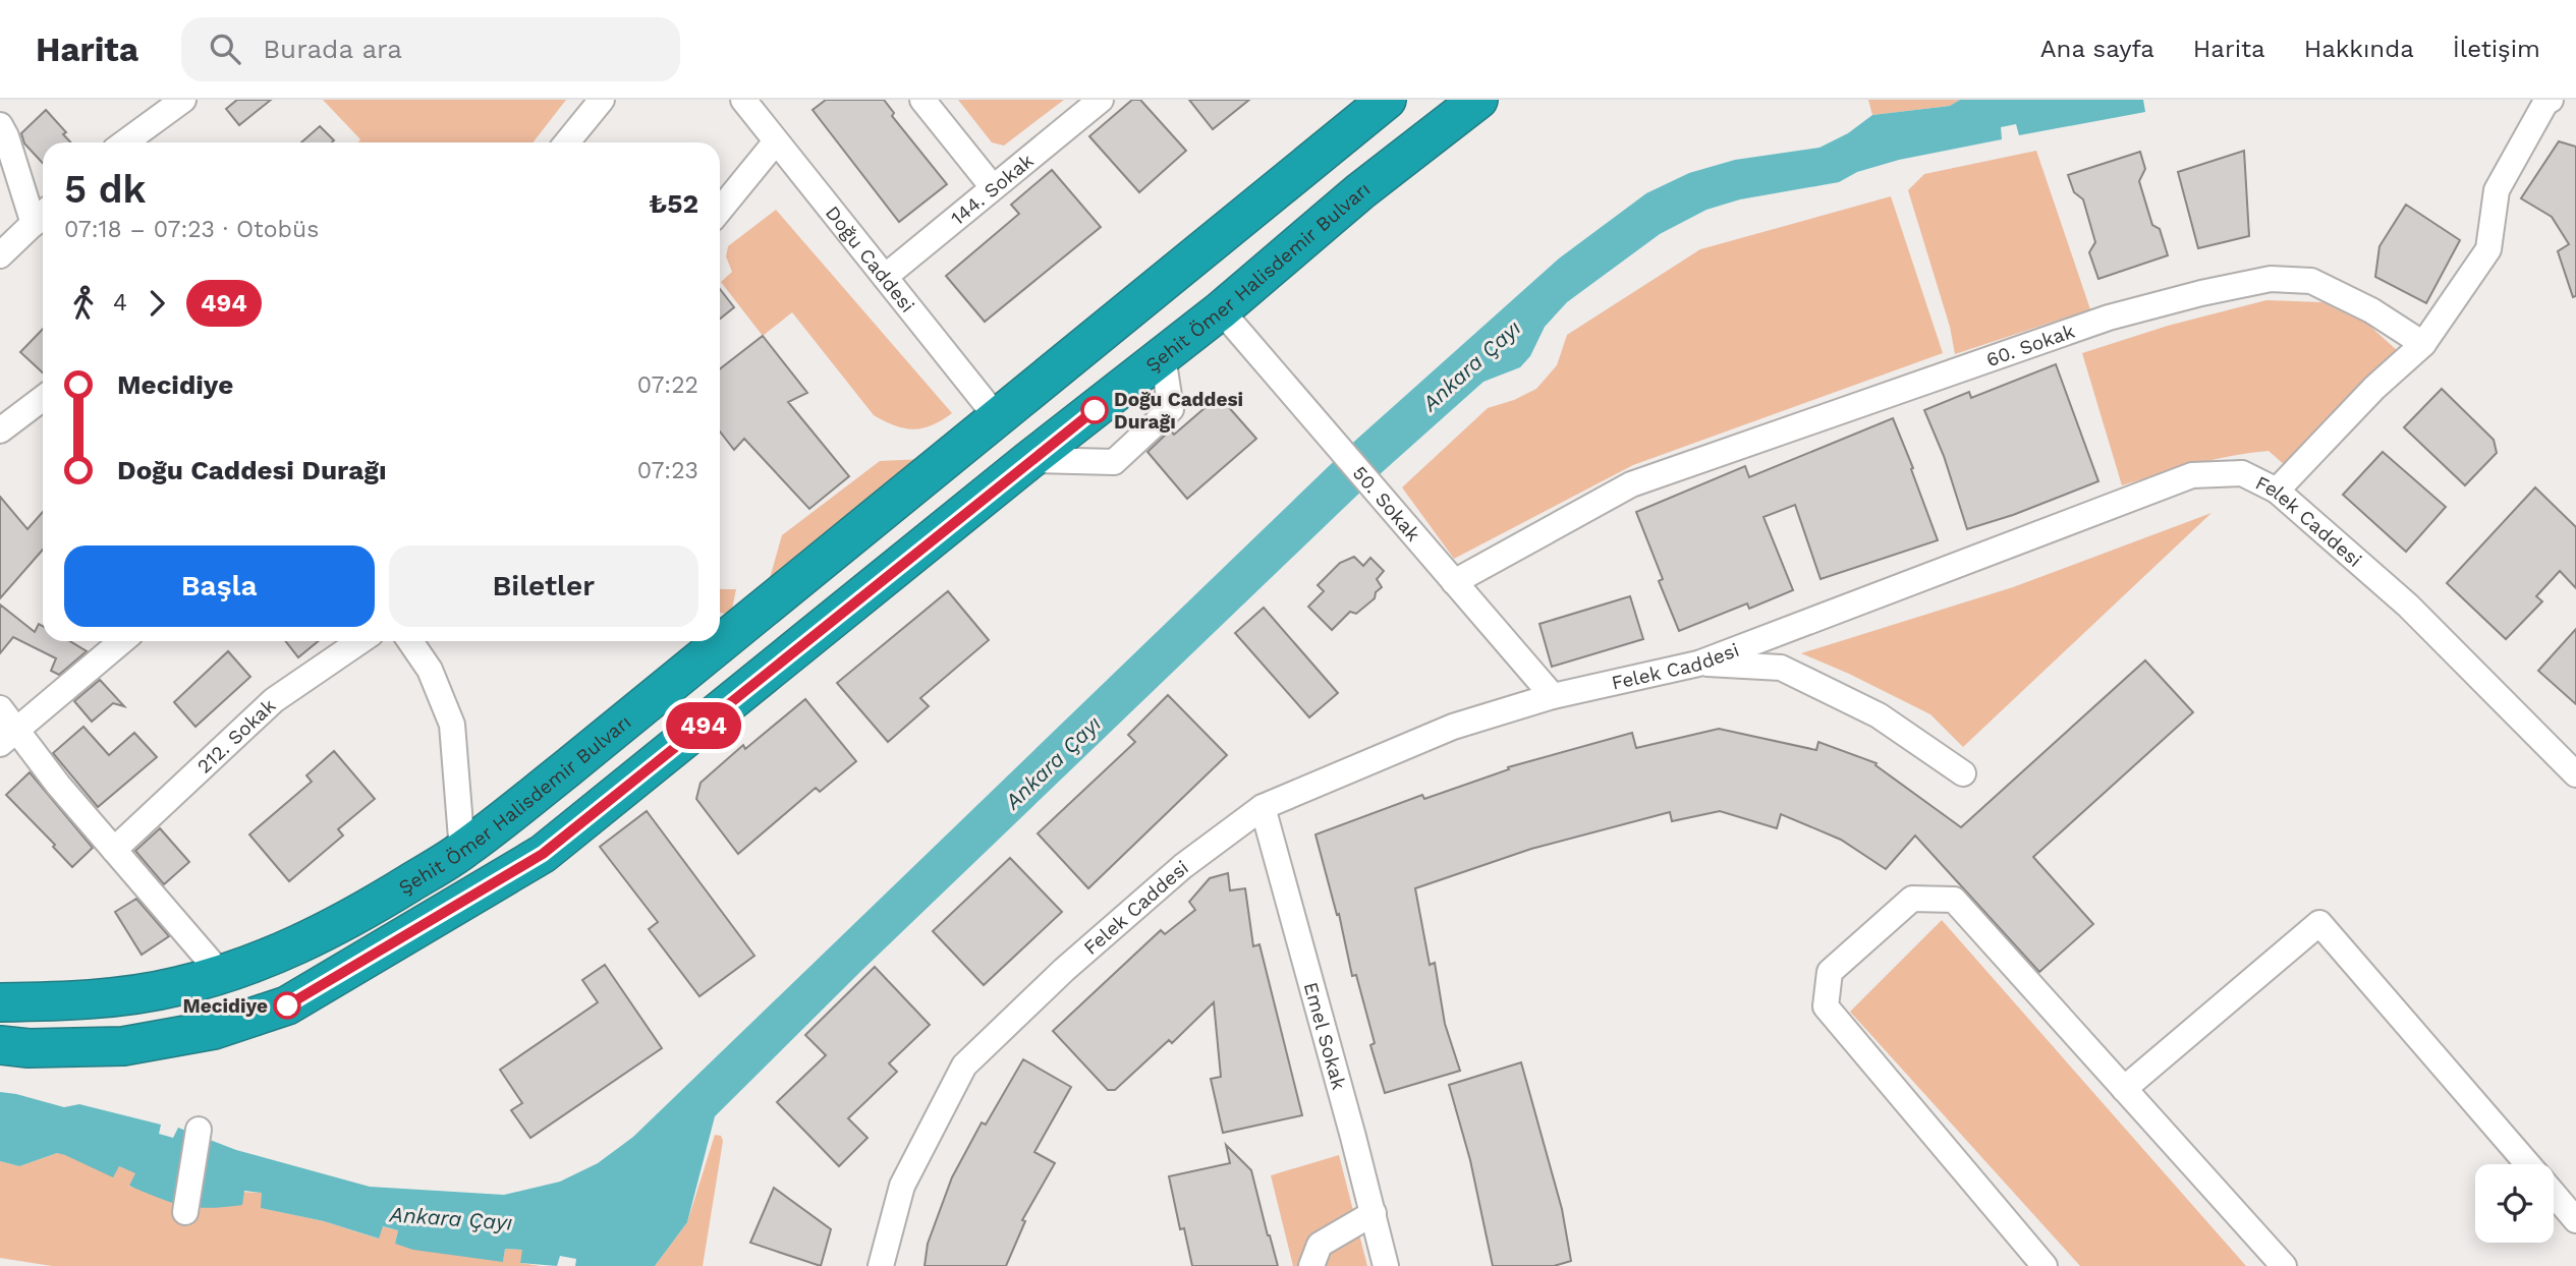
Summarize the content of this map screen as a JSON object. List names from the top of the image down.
{
  "streets": {
    "highway": ["Şehit Ömer Halisdemir Bulvarı"],
    "street": [
      "144. Sokak",
      "Doğu Caddesi",
      "60. Sokak",
      "50. Sokak",
      "Felek Caddesi",
      "212. Sokak",
      "Emel Sokak"
    ]
  },
  "crossings": [
    ["144. Sokak", "Doğu Caddesi"],
    ["Doğu Caddesi", "Şehit Ömer Halisdemir Bulvarı"],
    ["Şehit Ömer Halisdemir Bulvarı", "50. Sokak"],
    ["60. Sokak", "50. Sokak"],
    ["50. Sokak", "Felek Caddesi"],
    ["Felek Caddesi", "Emel Sokak"]
  ],
  "water": ["Ankara Çayı"],
  "places": ["Doğu Caddesi Durağı", "Mecidiye"],
  "lines": ["bus line 494"],
  "page": {
    "header": "Harita",
    "search": "Burada ara",
    "nav": [
      "Ana sayfa",
      "Harita",
      "Hakkında",
      "İletişim"
    ],
    "on_map": "494",
    "heading": ["5 dk", "07:18 – 07:23 · Otobüs", "₺52"],
    "legs": ["4", "494"],
    "list": [
      {
        "name": "Mecidiye",
        "value": "07:22"
      },
      {
        "name": "Doğu Caddesi Durağı",
        "value": "07:23"
      }
    ],
    "buttons": ["Başla", "Biletler"]
  }
}
